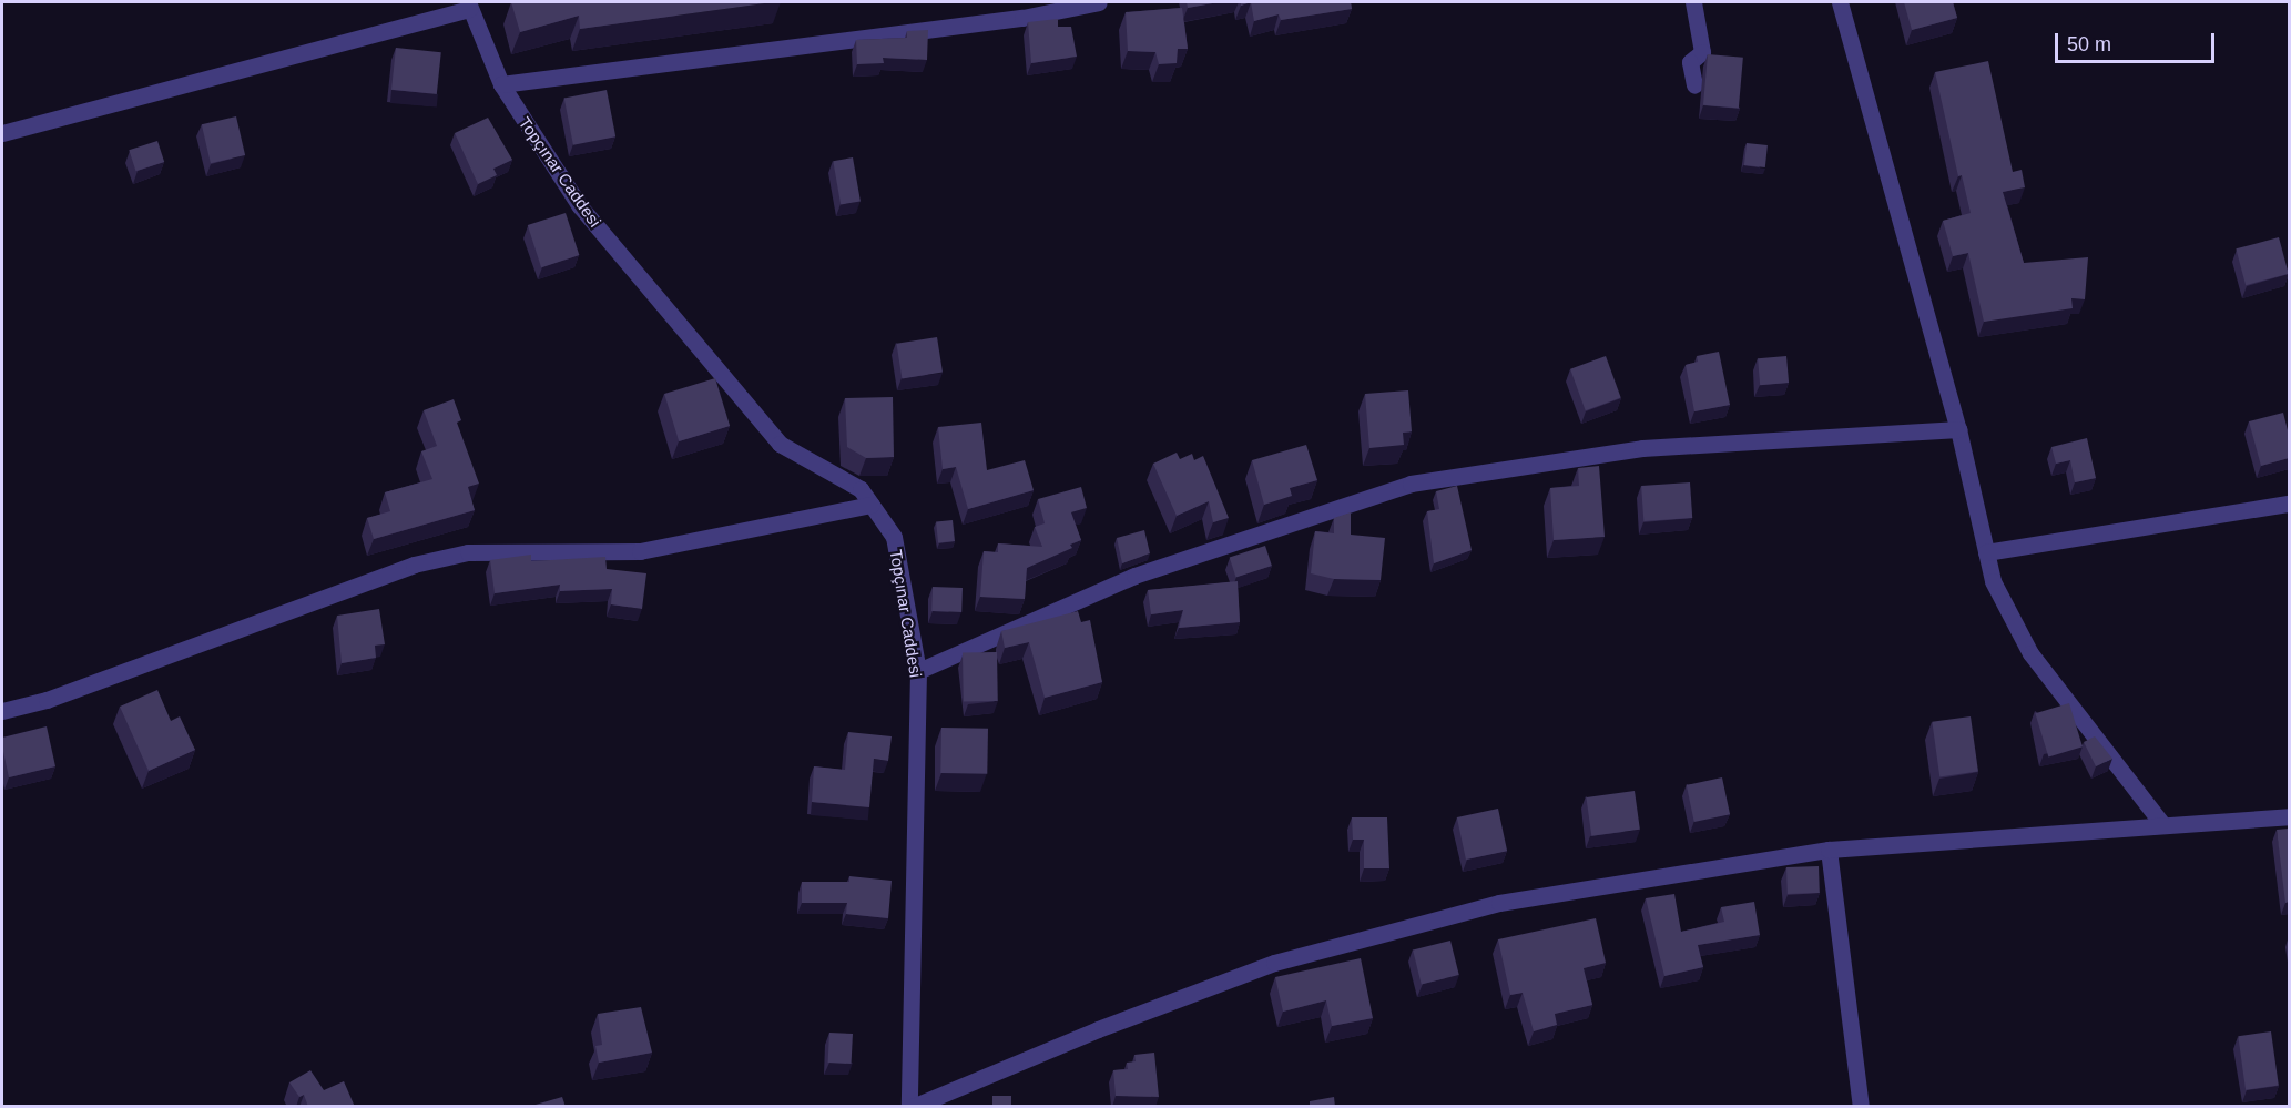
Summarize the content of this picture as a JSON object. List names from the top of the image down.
{
  "streets": {
    "street": ["Topçınar Caddesi"]
  },
  "scale_bar": "50 m"
}
